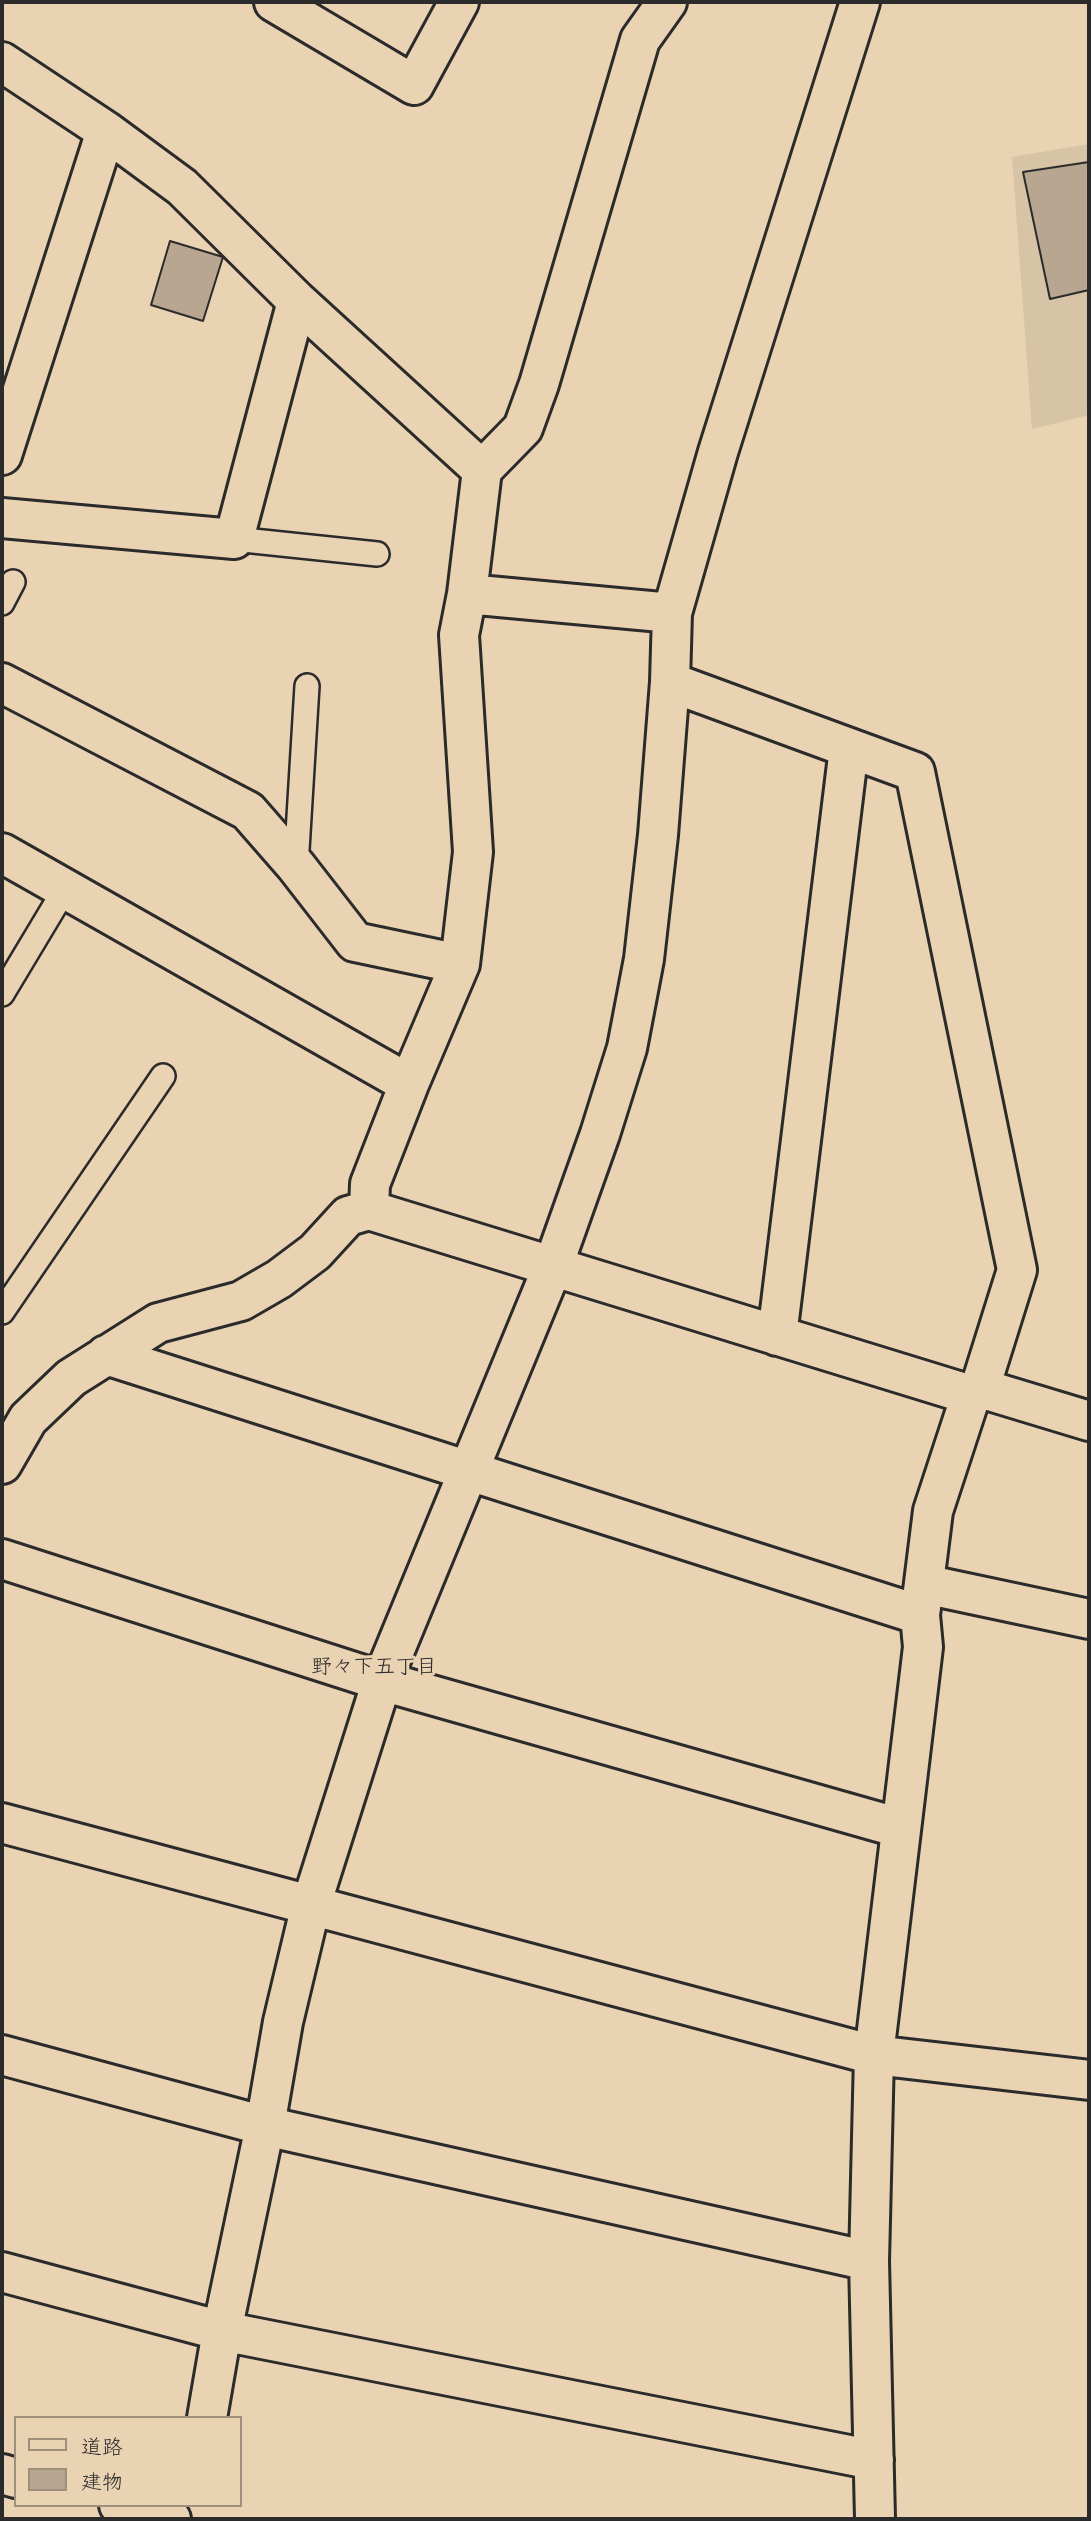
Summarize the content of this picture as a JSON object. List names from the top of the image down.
{
  "districts": ["野々下五丁目"],
  "legend": ["道路", "建物"]
}
